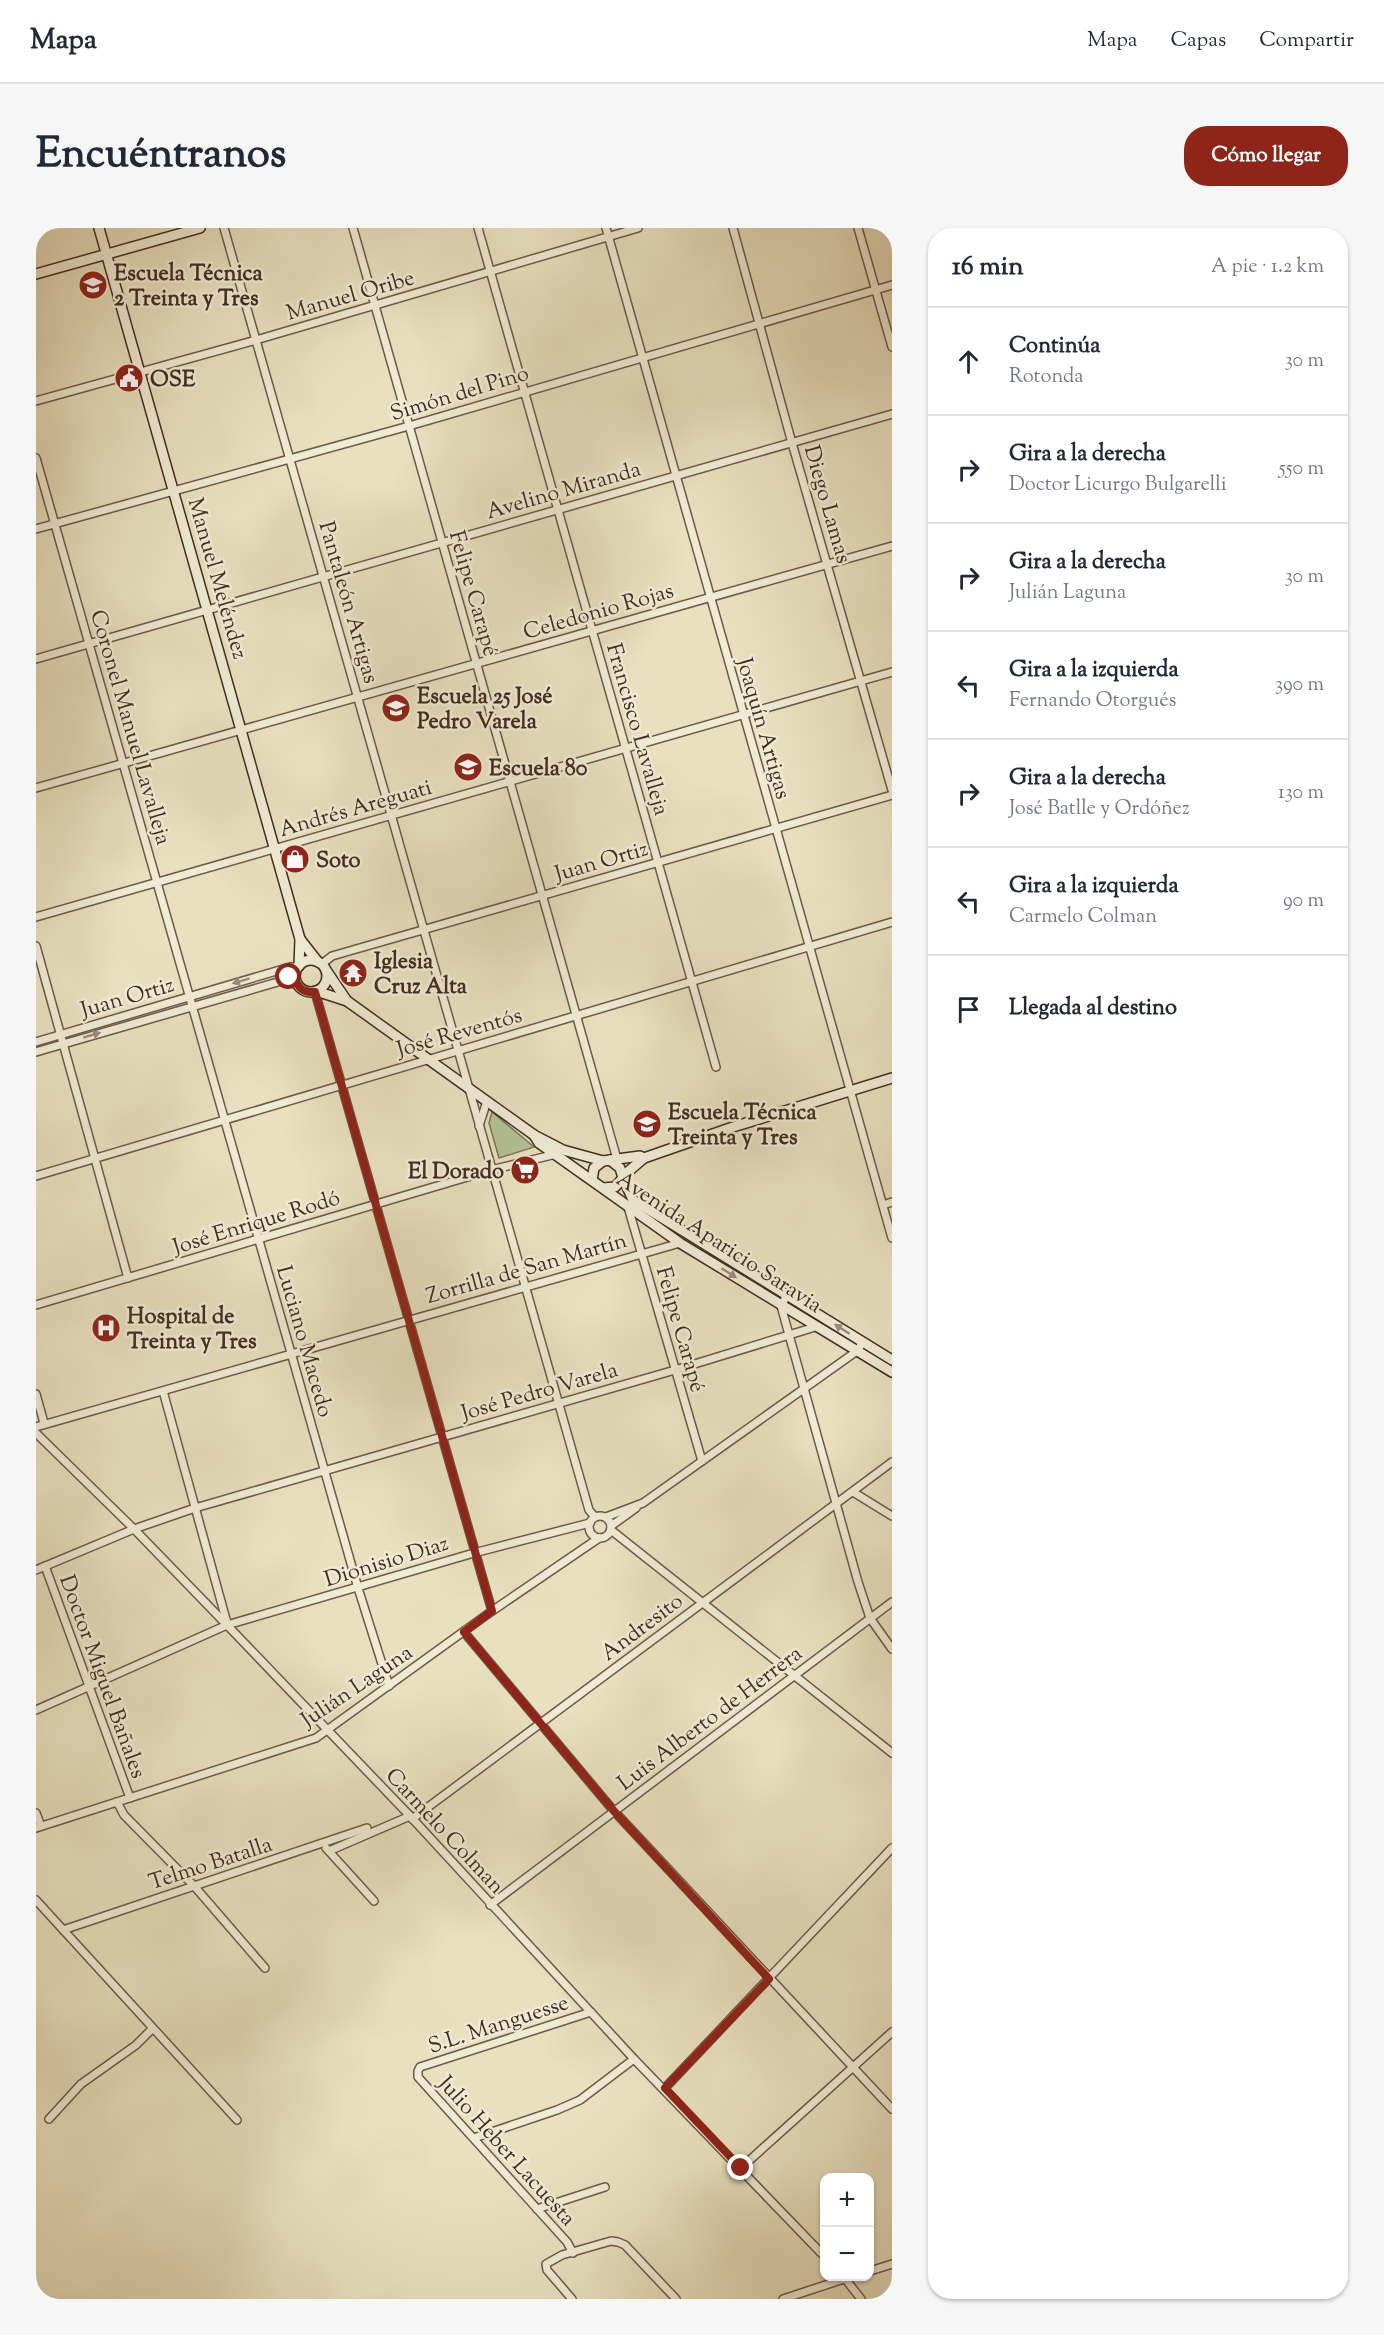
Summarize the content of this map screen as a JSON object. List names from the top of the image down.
{
  "streets": {
    "street": [
      "Manuel Oribe",
      "Simón del Pino",
      "Avelino Miranda",
      "Diego Lamas",
      "Manuel Meléndez",
      "Felipe Carapé",
      "Pantaleón Artigas",
      "Celedonio Rojas",
      "Coronel Manuel Lavalleja",
      "Joaquín Artigas",
      "Francisco Lavalleja",
      "Andrés Areguati",
      "Juan Ortiz",
      "José Reventós",
      "José Enrique Rodó",
      "Avenida Aparicio Saravia",
      "Zorrilla de San Martín",
      "Luciano Macedo",
      "José Pedro Varela",
      "Dionisio Diaz",
      "Andresito",
      "Doctor Miguel Bañales",
      "Julián Laguna",
      "Luis Alberto de Herrera",
      "Carmelo Colman",
      "Telmo Batalla",
      "S.L. Manguesse",
      "Julio Heber Lacuesta"
    ]
  },
  "crossings": [
    ["Manuel Oribe", "Manuel Meléndez"],
    ["Manuel Oribe", "Felipe Carapé"],
    ["Manuel Oribe", "Pantaleón Artigas"],
    ["Manuel Oribe", "Joaquín Artigas"],
    ["Manuel Oribe", "Francisco Lavalleja"],
    ["Simón del Pino", "Diego Lamas"],
    ["Simón del Pino", "Manuel Meléndez"],
    ["Simón del Pino", "Felipe Carapé"],
    ["Simón del Pino", "Pantaleón Artigas"],
    ["Simón del Pino", "Coronel Manuel Lavalleja"],
    ["Simón del Pino", "Joaquín Artigas"],
    ["Simón del Pino", "Francisco Lavalleja"],
    ["Avelino Miranda", "Diego Lamas"],
    ["Avelino Miranda", "Manuel Meléndez"],
    ["Avelino Miranda", "Felipe Carapé"],
    ["Avelino Miranda", "Pantaleón Artigas"],
    ["Avelino Miranda", "Coronel Manuel Lavalleja"],
    ["Avelino Miranda", "Joaquín Artigas"],
    ["Avelino Miranda", "Francisco Lavalleja"],
    ["Diego Lamas", "Celedonio Rojas"],
    ["Diego Lamas", "Andrés Areguati"],
    ["Manuel Meléndez", "Celedonio Rojas"],
    ["Manuel Meléndez", "Andrés Areguati"],
    ["Manuel Meléndez", "Juan Ortiz"],
    ["Manuel Meléndez", "Avenida Aparicio Saravia"],
    ["Felipe Carapé", "Celedonio Rojas"],
    ["Felipe Carapé", "Andrés Areguati"],
    ["Felipe Carapé", "Juan Ortiz"],
    ["Felipe Carapé", "José Reventós"],
    ["Felipe Carapé", "Avenida Aparicio Saravia"],
    ["Felipe Carapé", "Zorrilla de San Martín"],
    ["Felipe Carapé", "José Pedro Varela"],
    ["Pantaleón Artigas", "Celedonio Rojas"],
    ["Pantaleón Artigas", "Andrés Areguati"],
    ["Pantaleón Artigas", "Juan Ortiz"],
    ["Pantaleón Artigas", "José Reventós"],
    ["Pantaleón Artigas", "José Enrique Rodó"],
    ["Pantaleón Artigas", "Avenida Aparicio Saravia"],
    ["Pantaleón Artigas", "Zorrilla de San Martín"],
    ["Pantaleón Artigas", "José Pedro Varela"],
    ["Pantaleón Artigas", "Dionisio Diaz"],
    ["Pantaleón Artigas", "Julián Laguna"],
    ["Celedonio Rojas", "Coronel Manuel Lavalleja"],
    ["Celedonio Rojas", "Joaquín Artigas"],
    ["Celedonio Rojas", "Francisco Lavalleja"],
    ["Coronel Manuel Lavalleja", "Andrés Areguati"],
    ["Coronel Manuel Lavalleja", "Juan Ortiz"],
    ["Coronel Manuel Lavalleja", "Luciano Macedo"],
    ["Joaquín Artigas", "Andrés Areguati"],
    ["Joaquín Artigas", "Juan Ortiz"],
    ["Joaquín Artigas", "José Reventós"],
    ["Francisco Lavalleja", "Andrés Areguati"],
    ["Francisco Lavalleja", "Juan Ortiz"],
    ["Francisco Lavalleja", "José Reventós"],
    ["Juan Ortiz", "Avenida Aparicio Saravia"],
    ["Juan Ortiz", "Luciano Macedo"],
    ["José Reventós", "Avenida Aparicio Saravia"],
    ["José Reventós", "Luciano Macedo"],
    ["José Enrique Rodó", "Avenida Aparicio Saravia"],
    ["José Enrique Rodó", "Luciano Macedo"],
    ["Avenida Aparicio Saravia", "Zorrilla de San Martín"],
    ["Avenida Aparicio Saravia", "José Pedro Varela"],
    ["Zorrilla de San Martín", "Luciano Macedo"],
    ["Luciano Macedo", "José Pedro Varela"],
    ["Luciano Macedo", "Dionisio Diaz"],
    ["Luciano Macedo", "Julián Laguna"],
    ["José Pedro Varela", "Doctor Miguel Bañales"],
    ["José Pedro Varela", "Carmelo Colman"],
    ["Dionisio Diaz", "Doctor Miguel Bañales"],
    ["Dionisio Diaz", "Julián Laguna"],
    ["Dionisio Diaz", "Carmelo Colman"],
    ["Andresito", "Carmelo Colman"],
    ["Doctor Miguel Bañales", "Julián Laguna"],
    ["Doctor Miguel Bañales", "Telmo Batalla"],
    ["Julián Laguna", "Carmelo Colman"],
    ["Luis Alberto de Herrera", "Carmelo Colman"],
    ["Carmelo Colman", "S.L. Manguesse"],
    ["S.L. Manguesse", "Julio Heber Lacuesta"]
  ],
  "places": {
    "school or university": [
      "Escuela Técnica 2 Treinta y Tres",
      "Escuela 25 José Pedro Varela",
      "Escuela 80",
      "Escuela Técnica Treinta y Tres"
    ],
    "public building": ["OSE"],
    "shop": ["Soto"],
    "temple": ["Iglesia Cruz Alta"],
    "supermarket": ["El Dorado"],
    "hospital": ["Hospital de Treinta y Tres"]
  },
  "page": {
    "header": "Mapa",
    "nav": ["Mapa", "Capas", "Compartir"],
    "title": "Encuéntranos",
    "buttons": "Cómo llegar",
    "heading": ["16 min", "A pie · 1.2 km"],
    "list": [
      ["Continúa", "Rotonda", "30 m"],
      ["Gira a la derecha", "Doctor Licurgo Bulgarelli", "550 m"],
      ["Gira a la derecha", "Julián Laguna", "30 m"],
      ["Gira a la izquierda", "Fernando Otorgués", "390 m"],
      ["Gira a la derecha", "José Batlle y Ordóñez", "130 m"],
      ["Gira a la izquierda", "Carmelo Colman", "90 m"],
      "Llegada al destino"
    ],
    "map_buttons": ["+", "−"]
  }
}
